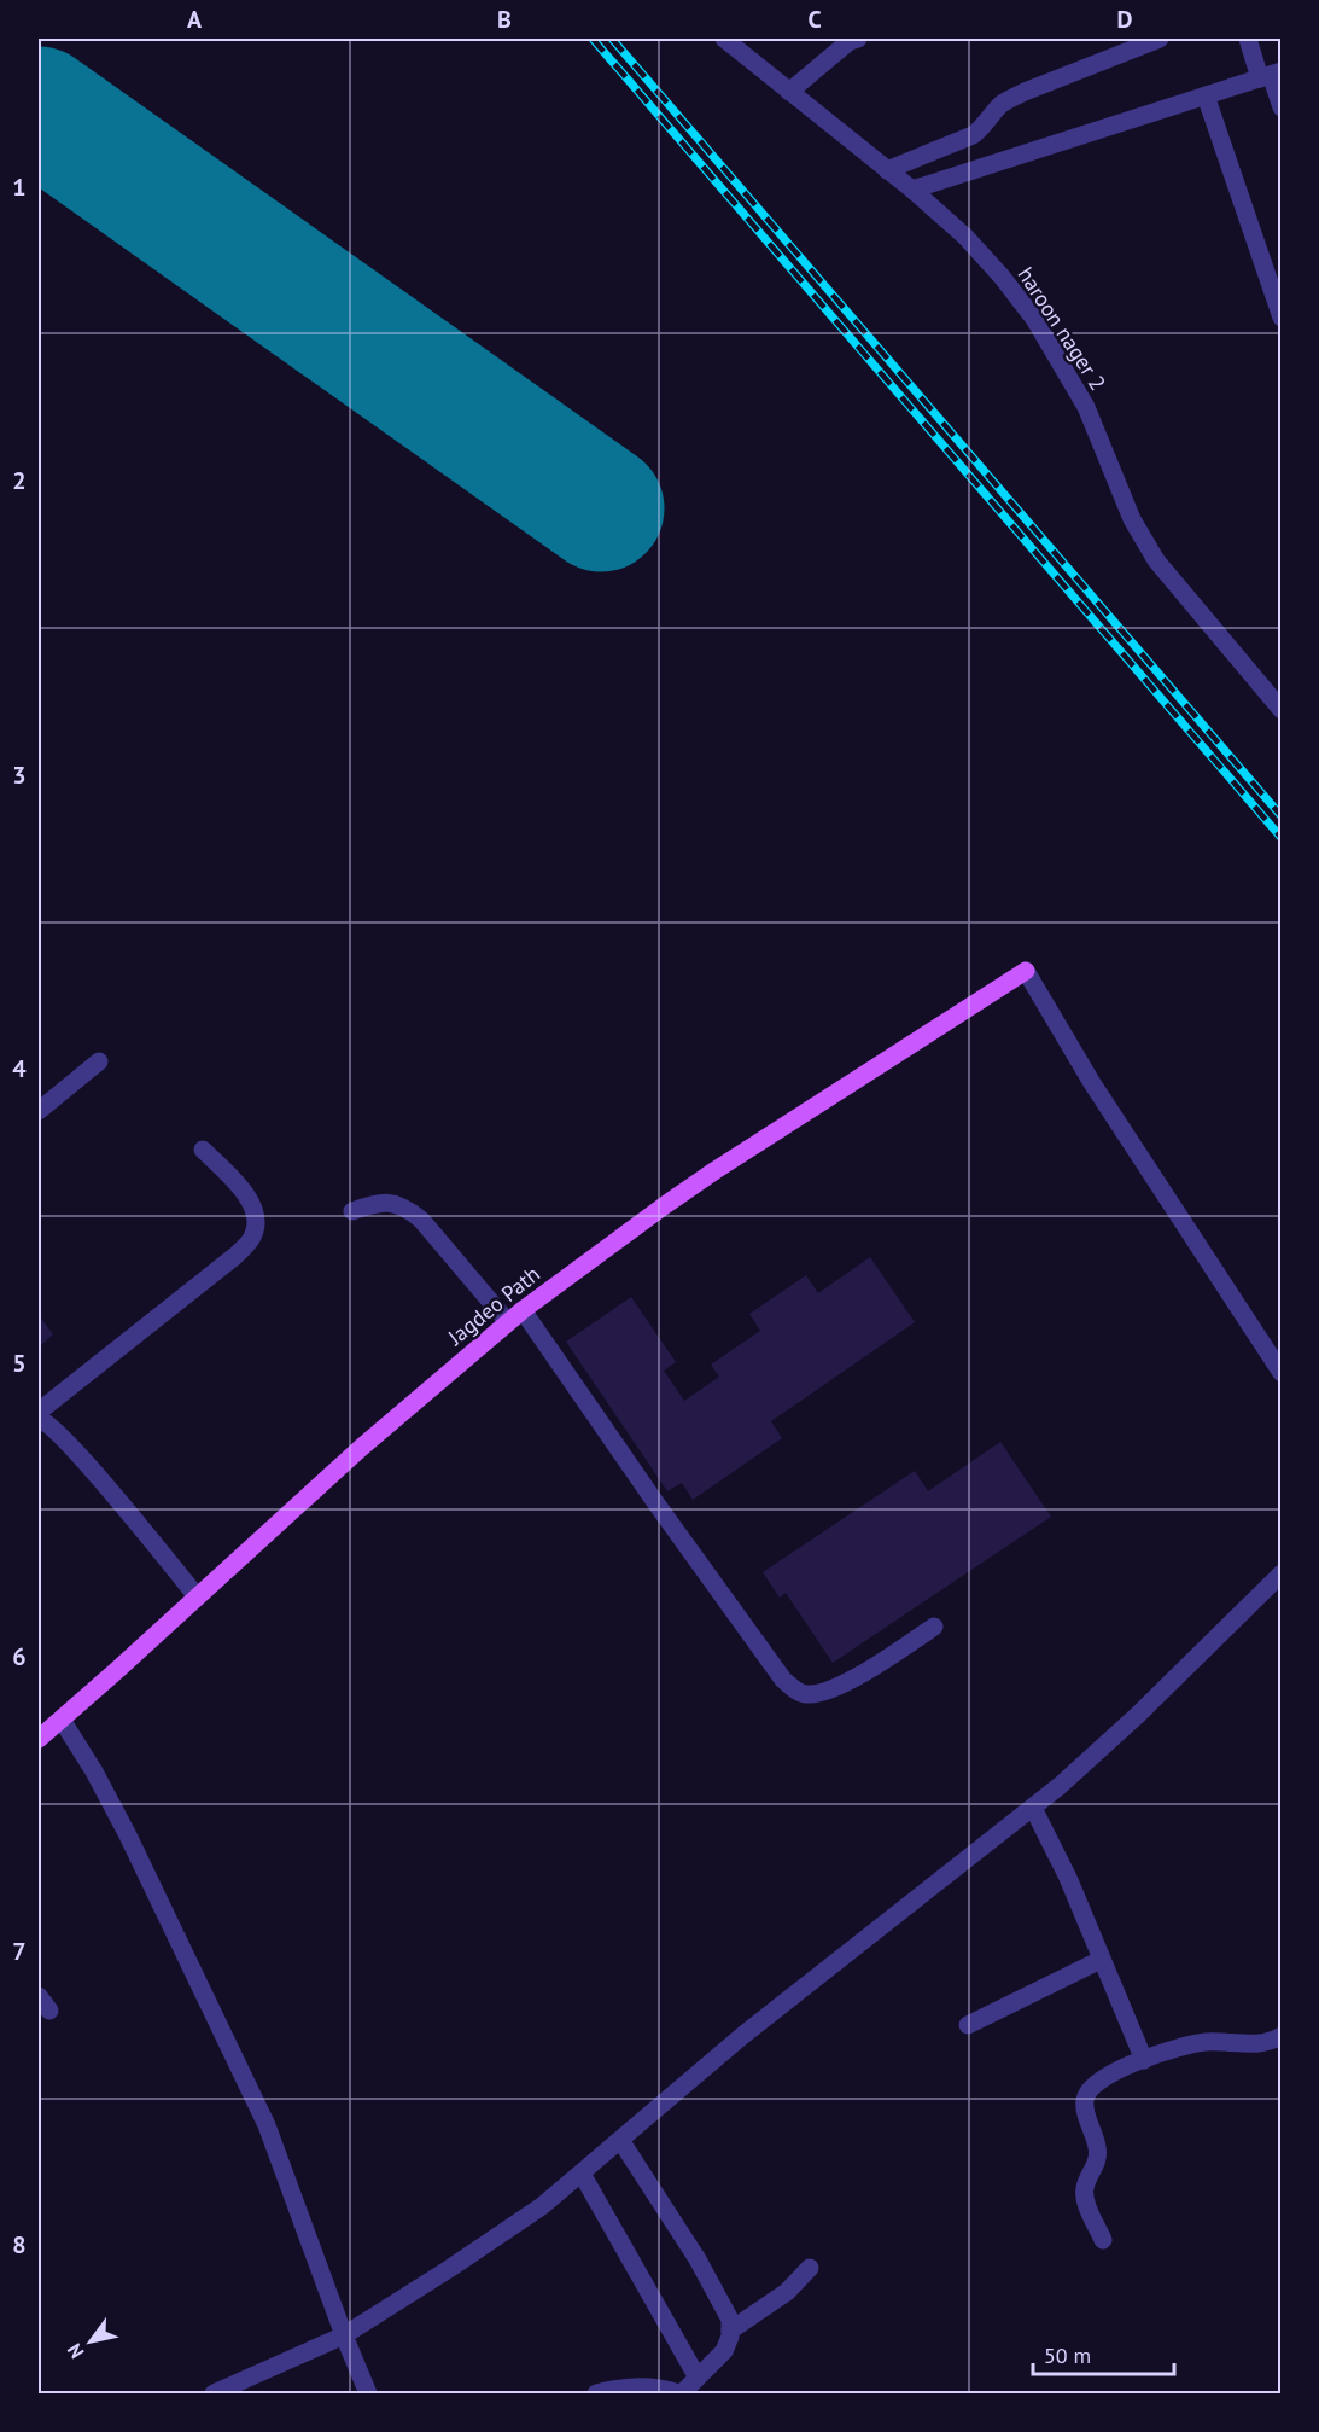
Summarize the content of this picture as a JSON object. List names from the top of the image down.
{
  "streets": {
    "main road": ["Jagdeo Path"],
    "street": ["haroon nager 2"]
  },
  "scale_bar": "50 m",
  "north": "bottom left",
  "grid": {
    "columns": [
      "A",
      "B",
      "C",
      "D"
    ],
    "rows": [
      "1",
      "2",
      "3",
      "4",
      "5",
      "6",
      "7",
      "8"
    ]
  }
}
